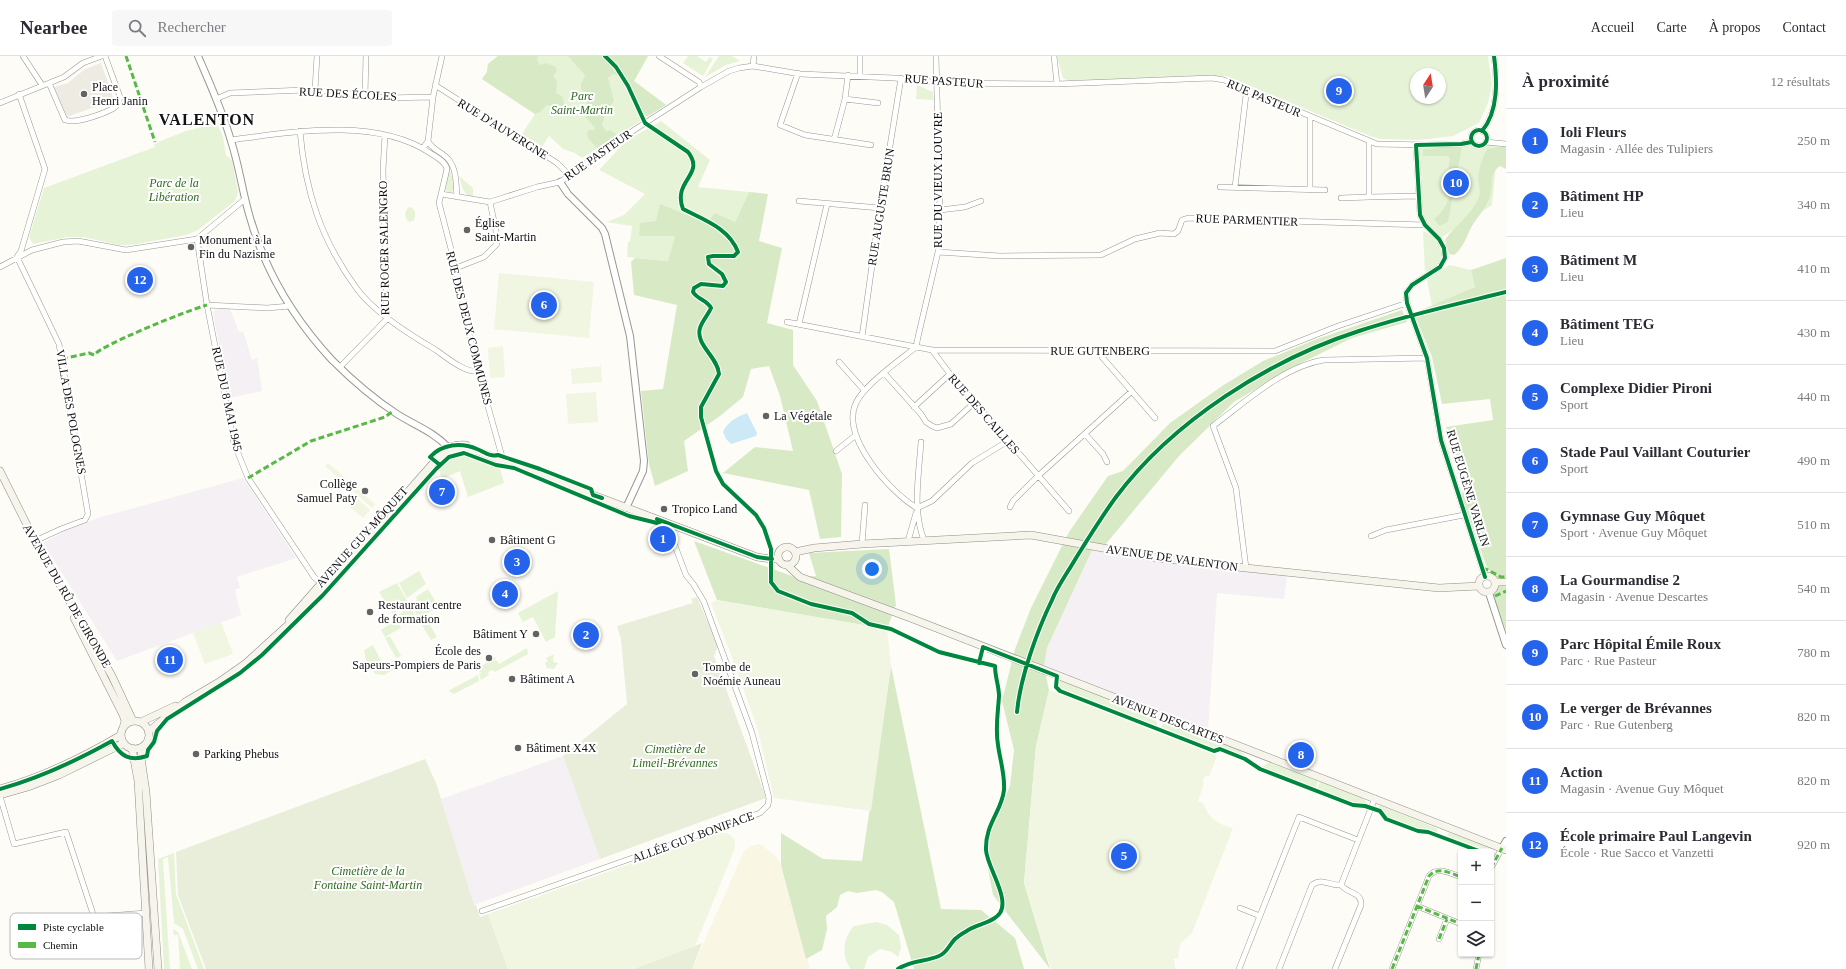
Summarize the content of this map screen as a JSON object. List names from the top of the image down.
{
  "streets": {
    "main road": [
      "AVENUE GUY MÔQUET",
      "AVENUE DE VALENTON",
      "AVENUE DU RÛ DE GIRONDE",
      "AVENUE DESCARTES"
    ],
    "street": [
      "RUE PASTEUR",
      "RUE DES ÉCOLES",
      "RUE D'AUVERGNE",
      "RUE DU VIEUX LOUVRE",
      "RUE AUGUSTE BRUN",
      "RUE PARMENTIER",
      "RUE ROGER SALENGRO",
      "RUE DES DEUX COMMUNES",
      "RUE GUTENBERG",
      "RUE DU 8 MAI 1945",
      "VILLA DES POLOGNES",
      "RUE DES CAILLES",
      "RUE EUGÈNE VARLIN",
      "ALLÉE GUY BONIFACE"
    ]
  },
  "crossings": [
    ["RUE PASTEUR", "RUE D'AUVERGNE"],
    ["RUE PASTEUR", "RUE DU VIEUX LOUVRE"],
    ["RUE PASTEUR", "RUE AUGUSTE BRUN"],
    ["RUE PASTEUR", "RUE DES DEUX COMMUNES"],
    ["RUE DU VIEUX LOUVRE", "RUE PARMENTIER"],
    ["RUE DU VIEUX LOUVRE", "RUE GUTENBERG"],
    ["RUE AUGUSTE BRUN", "RUE GUTENBERG"],
    ["RUE GUTENBERG", "RUE DES CAILLES"],
    ["RUE GUTENBERG", "RUE EUGÈNE VARLIN"],
    ["RUE DU 8 MAI 1945", "AVENUE GUY MÔQUET"],
    ["VILLA DES POLOGNES", "AVENUE DU RÛ DE GIRONDE"],
    ["RUE EUGÈNE VARLIN", "AVENUE DE VALENTON"],
    ["AVENUE GUY MÔQUET", "AVENUE DU RÛ DE GIRONDE"],
    ["AVENUE DE VALENTON", "AVENUE DESCARTES"]
  ],
  "districts": ["VALENTON"],
  "parks": [
    "Parc Saint-Martin",
    "Parc de la Libération",
    "Cimetière de Limeil-Brévannes",
    "Cimetière de la Fontaine Saint-Martin"
  ],
  "places": [
    "Place Henri Janin",
    "Église Saint-Martin",
    "Monument à la Fin du Nazisme",
    "La Végétale",
    "Collège Samuel Paty",
    "Tropico Land",
    "Bâtiment G",
    "Restaurant centre de formation",
    "Bâtiment Y",
    "École des Sapeurs-Pompiers de Paris",
    "Tombe de Noémie Auneau",
    "Bâtiment A",
    "Bâtiment X4X",
    "Parking Phebus"
  ],
  "legend": ["Piste cyclable", "Chemin"],
  "north": "top",
  "page": {
    "header": "Nearbee",
    "search": "Rechercher",
    "nav": [
      "Accueil",
      "Carte",
      "À propos",
      "Contact"
    ],
    "heading": ["À proximité", "12 résultats"],
    "pins": [
      "9",
      "10",
      "12",
      "6",
      "7",
      "1",
      "3",
      "4",
      "2",
      "11",
      "8",
      "5"
    ],
    "list": [
      {
        "mark": "1",
        "name": "Ioli Fleurs",
        "note": "Magasin · Allée des Tulipiers",
        "value": "250 m"
      },
      {
        "mark": "2",
        "name": "Bâtiment HP",
        "note": "Lieu",
        "value": "340 m"
      },
      {
        "mark": "3",
        "name": "Bâtiment M",
        "note": "Lieu",
        "value": "410 m"
      },
      {
        "mark": "4",
        "name": "Bâtiment TEG",
        "note": "Lieu",
        "value": "430 m"
      },
      {
        "mark": "5",
        "name": "Complexe Didier Pironi",
        "note": "Sport",
        "value": "440 m"
      },
      {
        "mark": "6",
        "name": "Stade Paul Vaillant Couturier",
        "note": "Sport",
        "value": "490 m"
      },
      {
        "mark": "7",
        "name": "Gymnase Guy Môquet",
        "note": "Sport · Avenue Guy Môquet",
        "value": "510 m"
      },
      {
        "mark": "8",
        "name": "La Gourmandise 2",
        "note": "Magasin · Avenue Descartes",
        "value": "540 m"
      },
      {
        "mark": "9",
        "name": "Parc Hôpital Émile Roux",
        "note": "Parc · Rue Pasteur",
        "value": "780 m"
      },
      {
        "mark": "10",
        "name": "Le verger de Brévannes",
        "note": "Parc · Rue Gutenberg",
        "value": "820 m"
      },
      {
        "mark": "11",
        "name": "Action",
        "note": "Magasin · Avenue Guy Môquet",
        "value": "820 m"
      },
      {
        "mark": "12",
        "name": "École primaire Paul Langevin",
        "note": "École · Rue Sacco et Vanzetti",
        "value": "920 m"
      }
    ],
    "map_buttons": ["+", "−"]
  }
}
